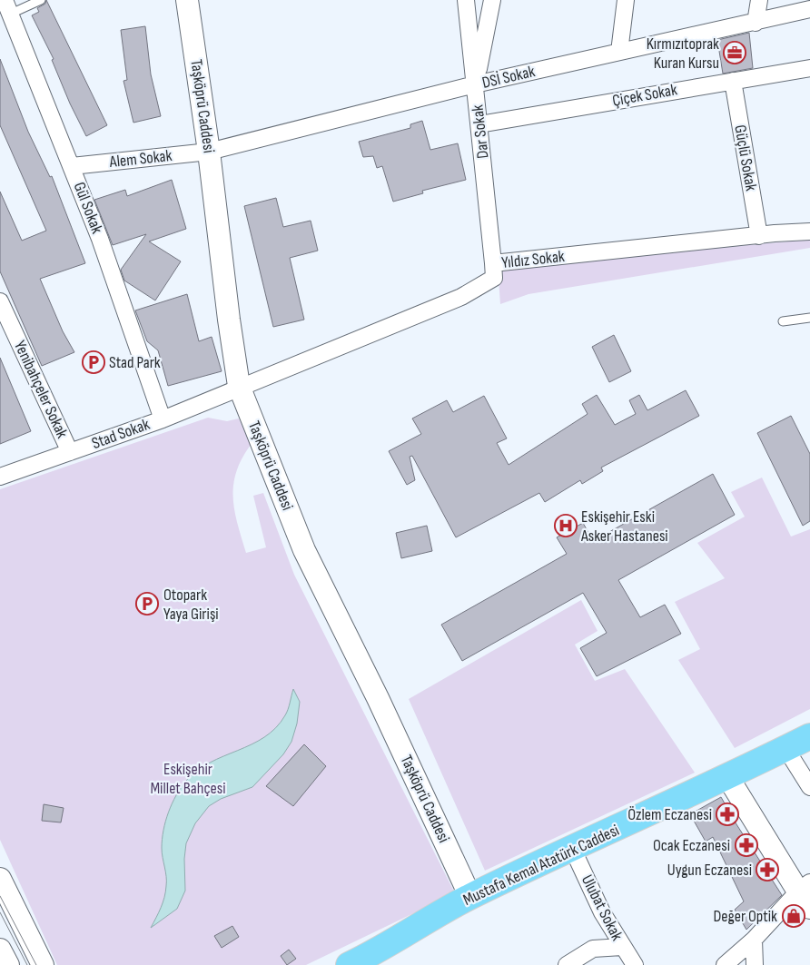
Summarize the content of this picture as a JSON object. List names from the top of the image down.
{
  "streets": {
    "main road": ["Taşköprü Caddesi", "Mustafa Kemal Atatürk Caddesi"],
    "street": [
      "DSİ Sokak",
      "Çiçek Sokak",
      "Dar Sokak",
      "Güçlü Sokak",
      "Alem Sokak",
      "Gül Sokak",
      "Yıldız Sokak",
      "Yenibahçeler Sokak",
      "Stad Sokak",
      "Ulubat Sokak"
    ]
  },
  "crossings": [
    ["DSİ Sokak", "Taşköprü Caddesi"],
    ["DSİ Sokak", "Dar Sokak"],
    ["DSİ Sokak", "Alem Sokak"],
    ["Çiçek Sokak", "Dar Sokak"],
    ["Çiçek Sokak", "Güçlü Sokak"],
    ["Taşköprü Caddesi", "Alem Sokak"],
    ["Taşköprü Caddesi", "Yıldız Sokak"],
    ["Taşköprü Caddesi", "Stad Sokak"],
    ["Taşköprü Caddesi", "Mustafa Kemal Atatürk Caddesi"],
    ["Dar Sokak", "Yıldız Sokak"],
    ["Güçlü Sokak", "Yıldız Sokak"],
    ["Alem Sokak", "Gül Sokak"],
    ["Gül Sokak", "Stad Sokak"],
    ["Yıldız Sokak", "Stad Sokak"],
    ["Yenibahçeler Sokak", "Stad Sokak"],
    ["Mustafa Kemal Atatürk Caddesi", "Ulubat Sokak"]
  ],
  "parks": ["Eskişehir Millet Bahçesi"],
  "places": {
    "office": ["Kırmızıtoprak Kuran Kursu"],
    "parking": ["Stad Park", "Otopark Yaya Girişi"],
    "hospital": ["Eskişehir Eski Asker Hastanesi"],
    "pharmacy": ["Özlem Eczanesi", "Ocak Eczanesi", "Uygun Eczanesi"],
    "shop": ["Değer Optik"]
  }
}
